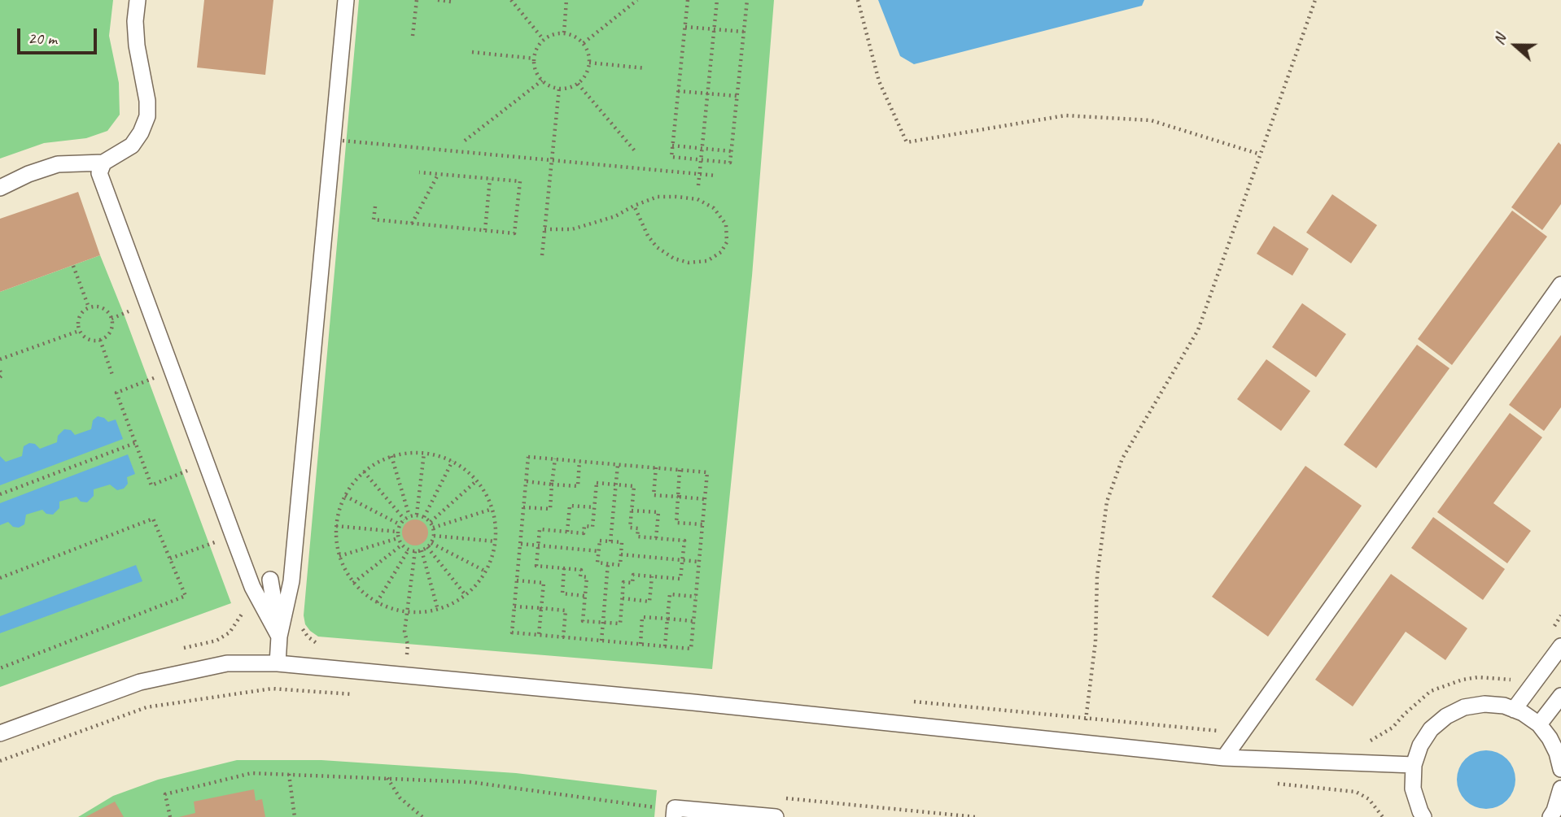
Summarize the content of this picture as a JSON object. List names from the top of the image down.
{
  "scale_bar": "20 m",
  "north": "left"
}
